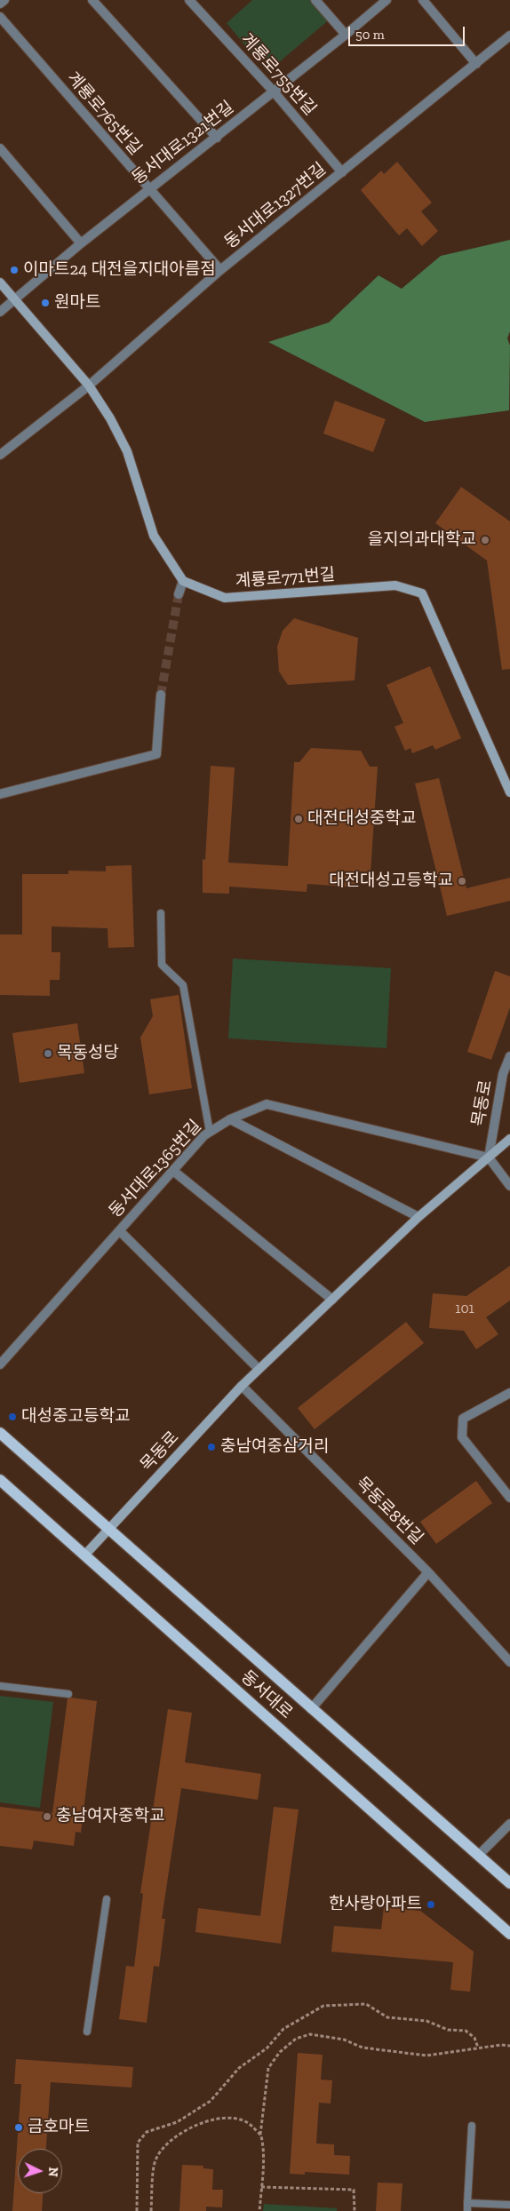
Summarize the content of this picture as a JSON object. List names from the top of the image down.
{
  "streets": {
    "main road": ["동서대로"],
    "street": [
      "계룡로755번길",
      "계룡로765번길",
      "동서대로1321번길",
      "동서대로1327번길",
      "계룡로771번길",
      "목동로",
      "동서대로1365번길",
      "목동로8번길"
    ]
  },
  "crossings": [
    ["계룡로755번길", "동서대로1321번길"],
    ["계룡로755번길", "동서대로1327번길"],
    ["계룡로765번길", "동서대로1321번길"],
    ["계룡로765번길", "동서대로1327번길"],
    ["목동로", "동서대로1365번길"],
    ["목동로", "목동로8번길"],
    ["목동로", "동서대로"],
    ["목동로8번길", "동서대로"]
  ],
  "places": [
    "이마트24 대전을지대아름점",
    "원마트",
    "을지의과대학교",
    "대전대성중학교",
    "대전대성고등학교",
    "목동성당",
    "대성중고등학교",
    "충남여중삼거리",
    "충남여자중학교",
    "한사랑아파트",
    "금호마트"
  ],
  "house_numbers": ["101"],
  "scale_bar": "50 m",
  "north": "right"
}
